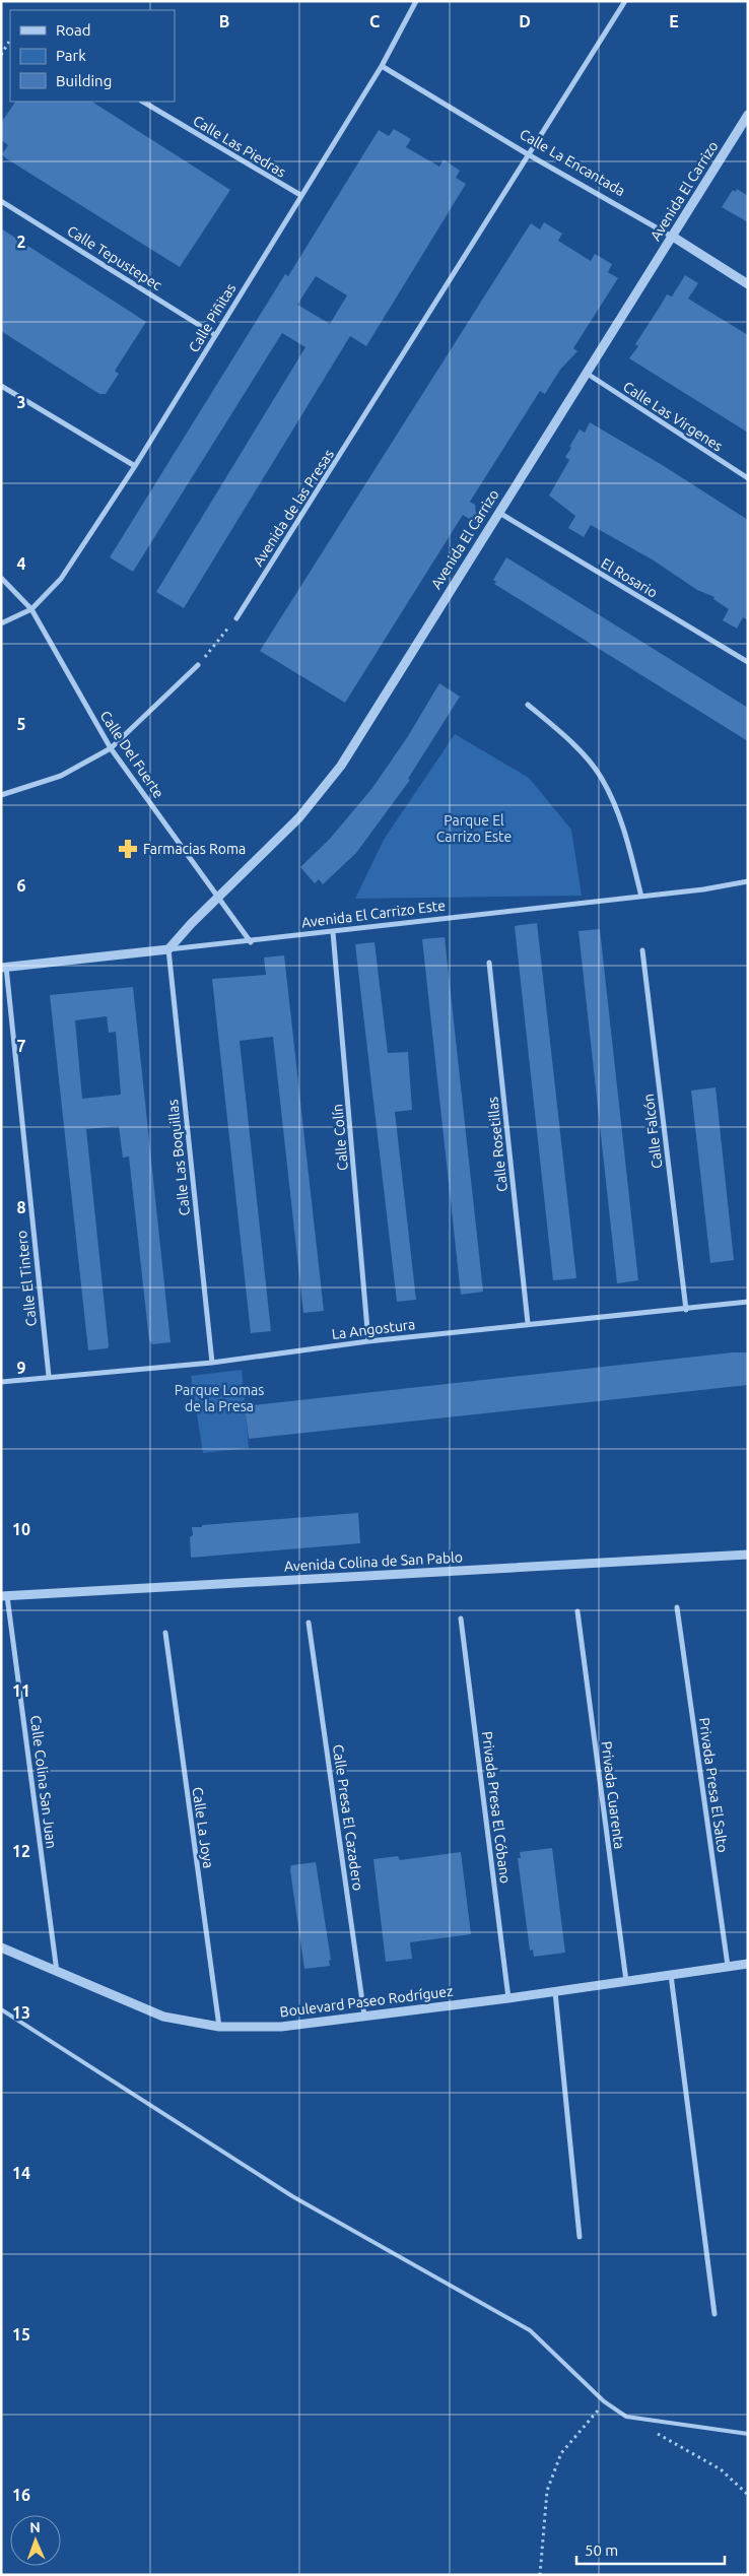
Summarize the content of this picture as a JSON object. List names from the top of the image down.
{
  "streets": {
    "street": [
      "Calle Las Piedras",
      "Calle La Encantada",
      "Avenida El Carrizo",
      "Calle Tepustepec",
      "Calle Piñitas",
      "Calle Las Virgenes",
      "Avenida de las Presas",
      "El Rosario",
      "Calle Del Fuerte",
      "Avenida El Carrizo Este",
      "Calle Falcón",
      "Calle Colín",
      "Calle Rosetillas",
      "Calle Las Boquillas",
      "Calle El Tintero",
      "La Angostura",
      "Avenida Colina de San Pablo",
      "Calle Colina San Juan",
      "Privada Presa El Salto",
      "Privada Cuarenta",
      "Privada Presa El Cóbano",
      "Calle Presa El Cazadero",
      "Calle La Joya",
      "Boulevard Paseo Rodríguez"
    ]
  },
  "crossings": [
    ["Calle Las Piedras", "Calle Piñitas"],
    ["Calle La Encantada", "Avenida El Carrizo"],
    ["Calle La Encantada", "Calle Piñitas"],
    ["Calle La Encantada", "Avenida de las Presas"],
    ["Avenida El Carrizo", "Calle Las Virgenes"],
    ["Avenida El Carrizo", "El Rosario"],
    ["Avenida El Carrizo", "Calle Del Fuerte"],
    ["Avenida El Carrizo", "Avenida El Carrizo Este"],
    ["Avenida El Carrizo", "Calle Las Boquillas"],
    ["Calle Tepustepec", "Calle Piñitas"],
    ["Calle Piñitas", "Calle Del Fuerte"],
    ["Calle Del Fuerte", "Avenida El Carrizo Este"],
    ["Avenida El Carrizo Este", "Calle Colín"],
    ["Avenida El Carrizo Este", "Calle Las Boquillas"],
    ["Avenida El Carrizo Este", "Calle El Tintero"],
    ["Calle Falcón", "La Angostura"],
    ["Calle Colín", "La Angostura"],
    ["Calle Rosetillas", "La Angostura"],
    ["Calle Las Boquillas", "La Angostura"],
    ["Calle El Tintero", "La Angostura"],
    ["Avenida Colina de San Pablo", "Calle Colina San Juan"],
    ["Calle Colina San Juan", "Boulevard Paseo Rodríguez"],
    ["Privada Presa El Salto", "Boulevard Paseo Rodríguez"],
    ["Privada Cuarenta", "Boulevard Paseo Rodríguez"],
    ["Privada Presa El Cóbano", "Boulevard Paseo Rodríguez"],
    ["Calle Presa El Cazadero", "Boulevard Paseo Rodríguez"],
    ["Calle La Joya", "Boulevard Paseo Rodríguez"]
  ],
  "parks": ["Parque El Carrizo Este", "Parque Lomas de la Presa"],
  "places": {
    "pharmacy": ["Farmacias Roma"]
  },
  "legend": ["Road", "Park", "Building"],
  "scale_bar": "50 m",
  "north": "top",
  "grid": {
    "columns": [
      "B",
      "C",
      "D",
      "E"
    ],
    "rows": [
      "2",
      "3",
      "4",
      "5",
      "6",
      "7",
      "8",
      "9",
      "10",
      "11",
      "12",
      "13",
      "14",
      "15",
      "16"
    ]
  }
}
